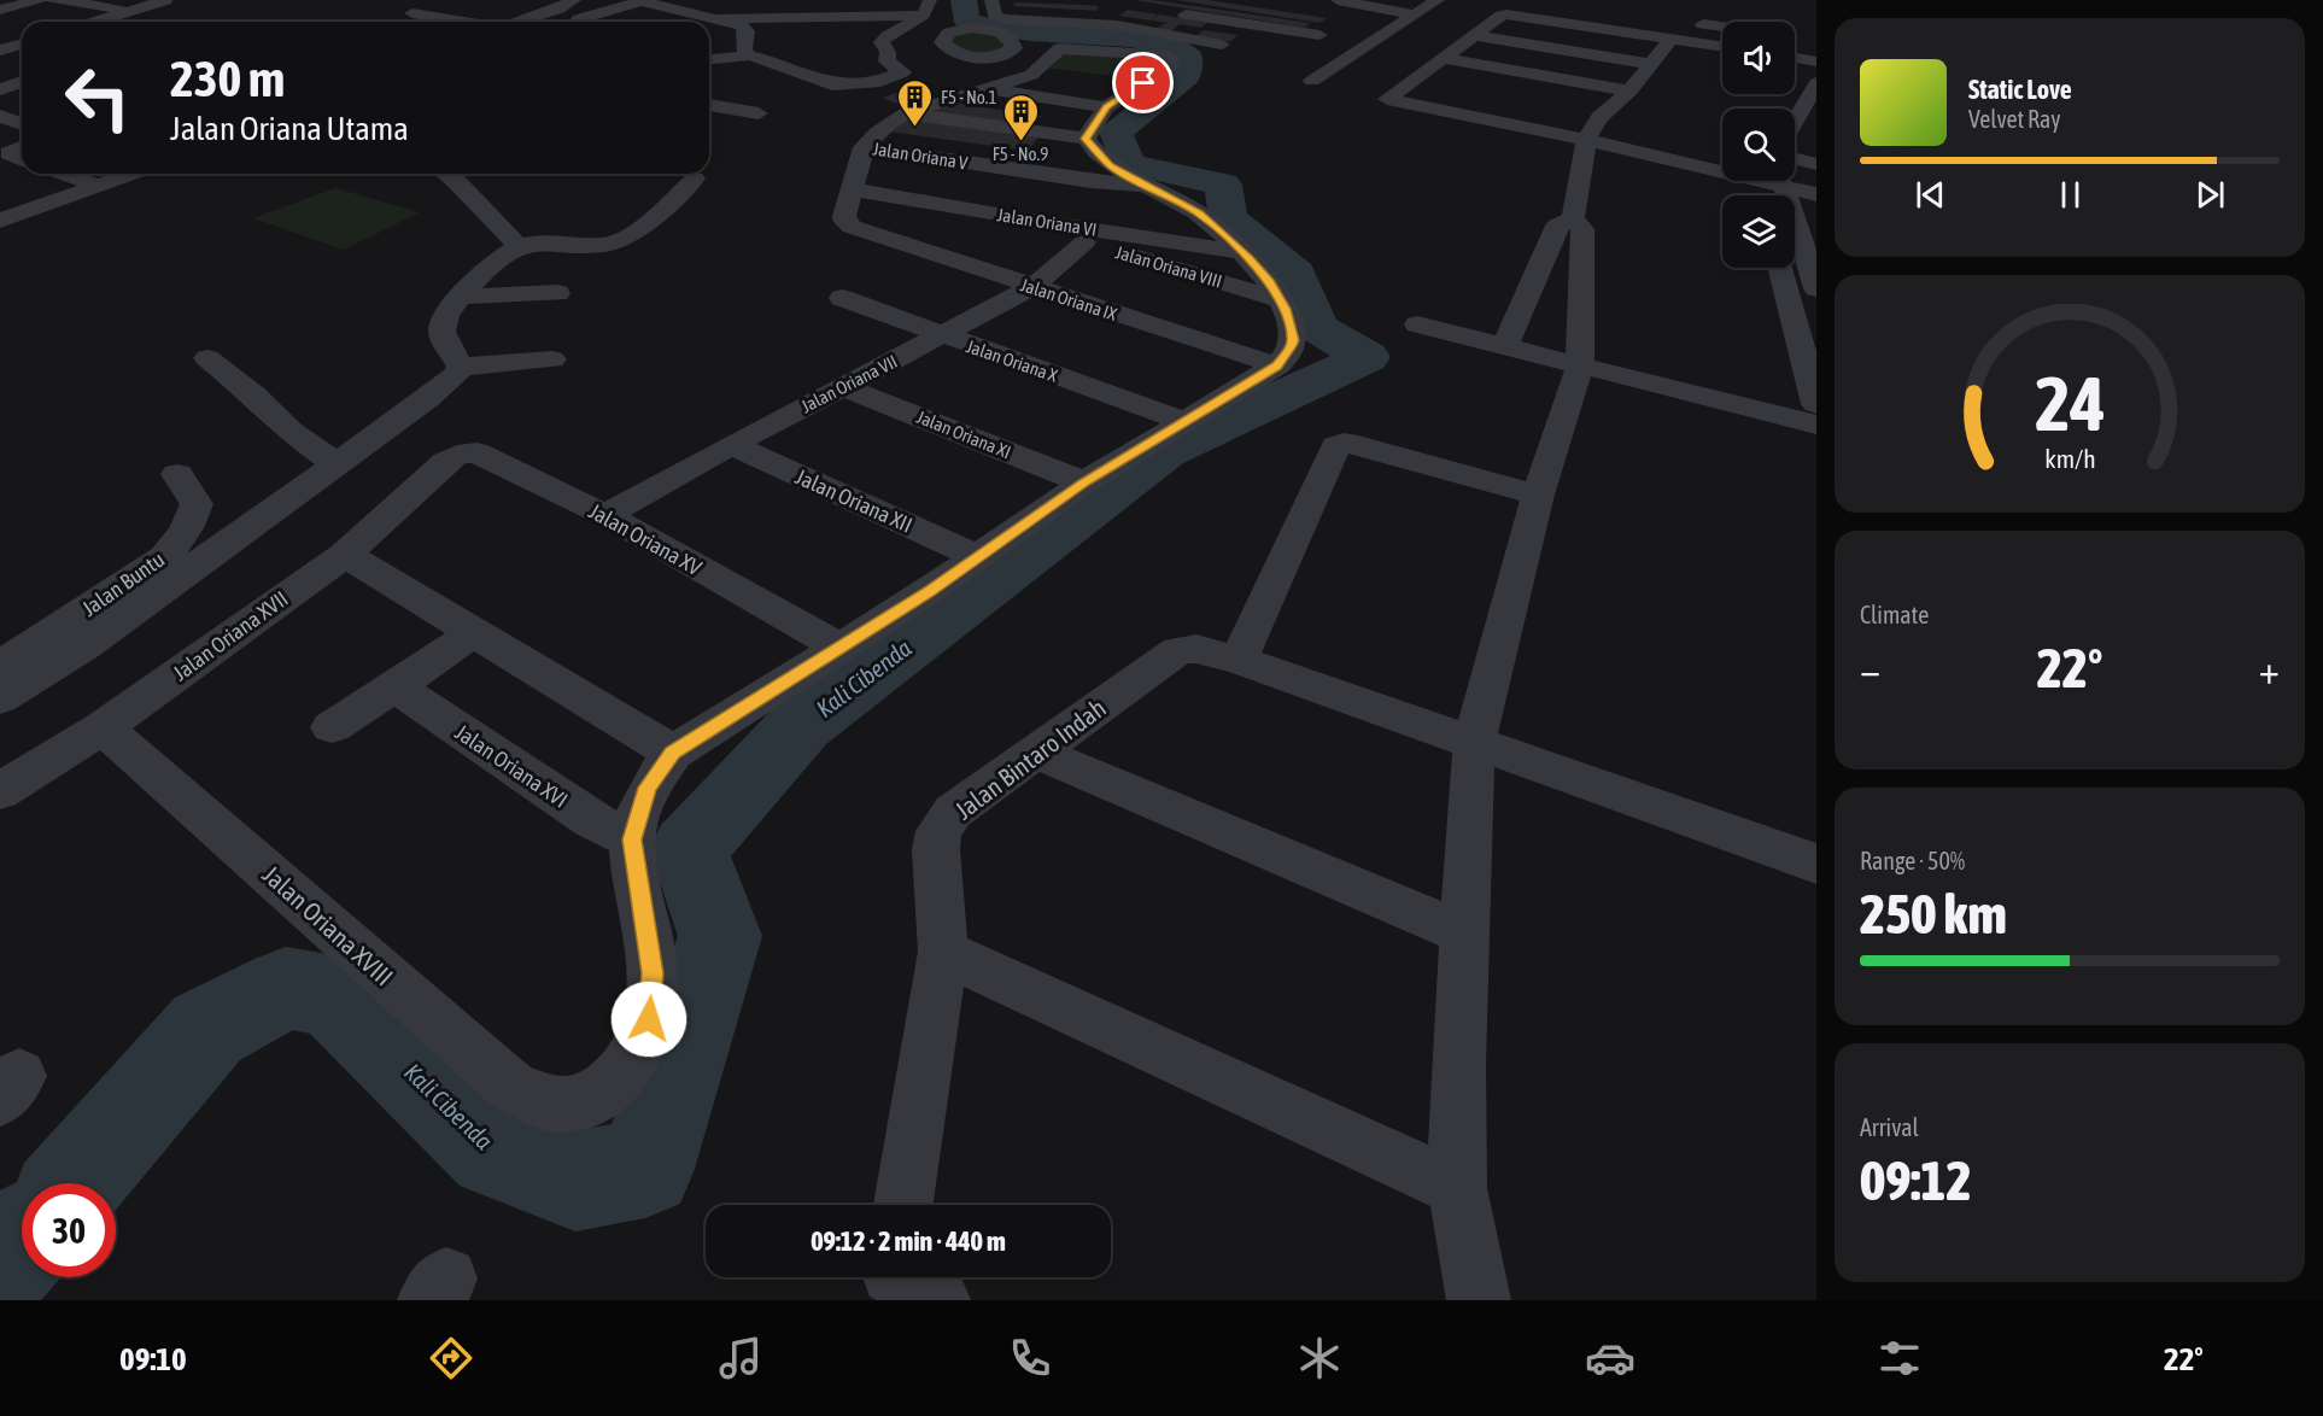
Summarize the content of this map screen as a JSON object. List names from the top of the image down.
{
  "streets": {
    "street": [
      "Jalan Oriana V",
      "Jalan Oriana VI",
      "Jalan Oriana VIII",
      "Jalan Oriana IX",
      "Jalan Oriana X",
      "Jalan Oriana VII",
      "Jalan Oriana XI",
      "Jalan Oriana XII",
      "Jalan Oriana XV",
      "Jalan Buntu",
      "Jalan Oriana XVII",
      "Jalan Bintaro Indah",
      "Jalan Oriana XVI",
      "Jalan Oriana XVIII"
    ]
  },
  "crossings": [
    ["Jalan Oriana VI", "Jalan Oriana VIII"],
    ["Jalan Oriana VI", "Jalan Oriana IX"],
    ["Jalan Oriana VIII", "Jalan Oriana VII"],
    ["Jalan Oriana IX", "Jalan Oriana VII"],
    ["Jalan Oriana X", "Jalan Oriana VII"],
    ["Jalan Oriana VII", "Jalan Oriana XI"],
    ["Jalan Oriana VII", "Jalan Oriana XII"],
    ["Jalan Oriana VII", "Jalan Oriana XV"],
    ["Jalan Oriana XV", "Jalan Oriana XVII"],
    ["Jalan Oriana XVII", "Jalan Oriana XVIII"],
    ["Jalan Oriana XVI", "Jalan Oriana XVIII"]
  ],
  "water": ["Kali Cibenda"],
  "places": {
    "building": ["F5 - No.1", "F5 - No.9"]
  },
  "page": {
    "turn": ["230 m", "Jalan Oriana Utama"],
    "song": ["Static Love", "Velvet Ray"],
    "tile": [
      "Climate",
      ["Range · 50%", "250 km"],
      ["Arrival", "09:12"]
    ],
    "heat": ["−", "22°", "+"],
    "limit": "30",
    "trip": "09:12 · 2 min · 440 m",
    "tabs": ["09:10", "22°"],
    "gauge": ["24", "km/h"]
  }
}
